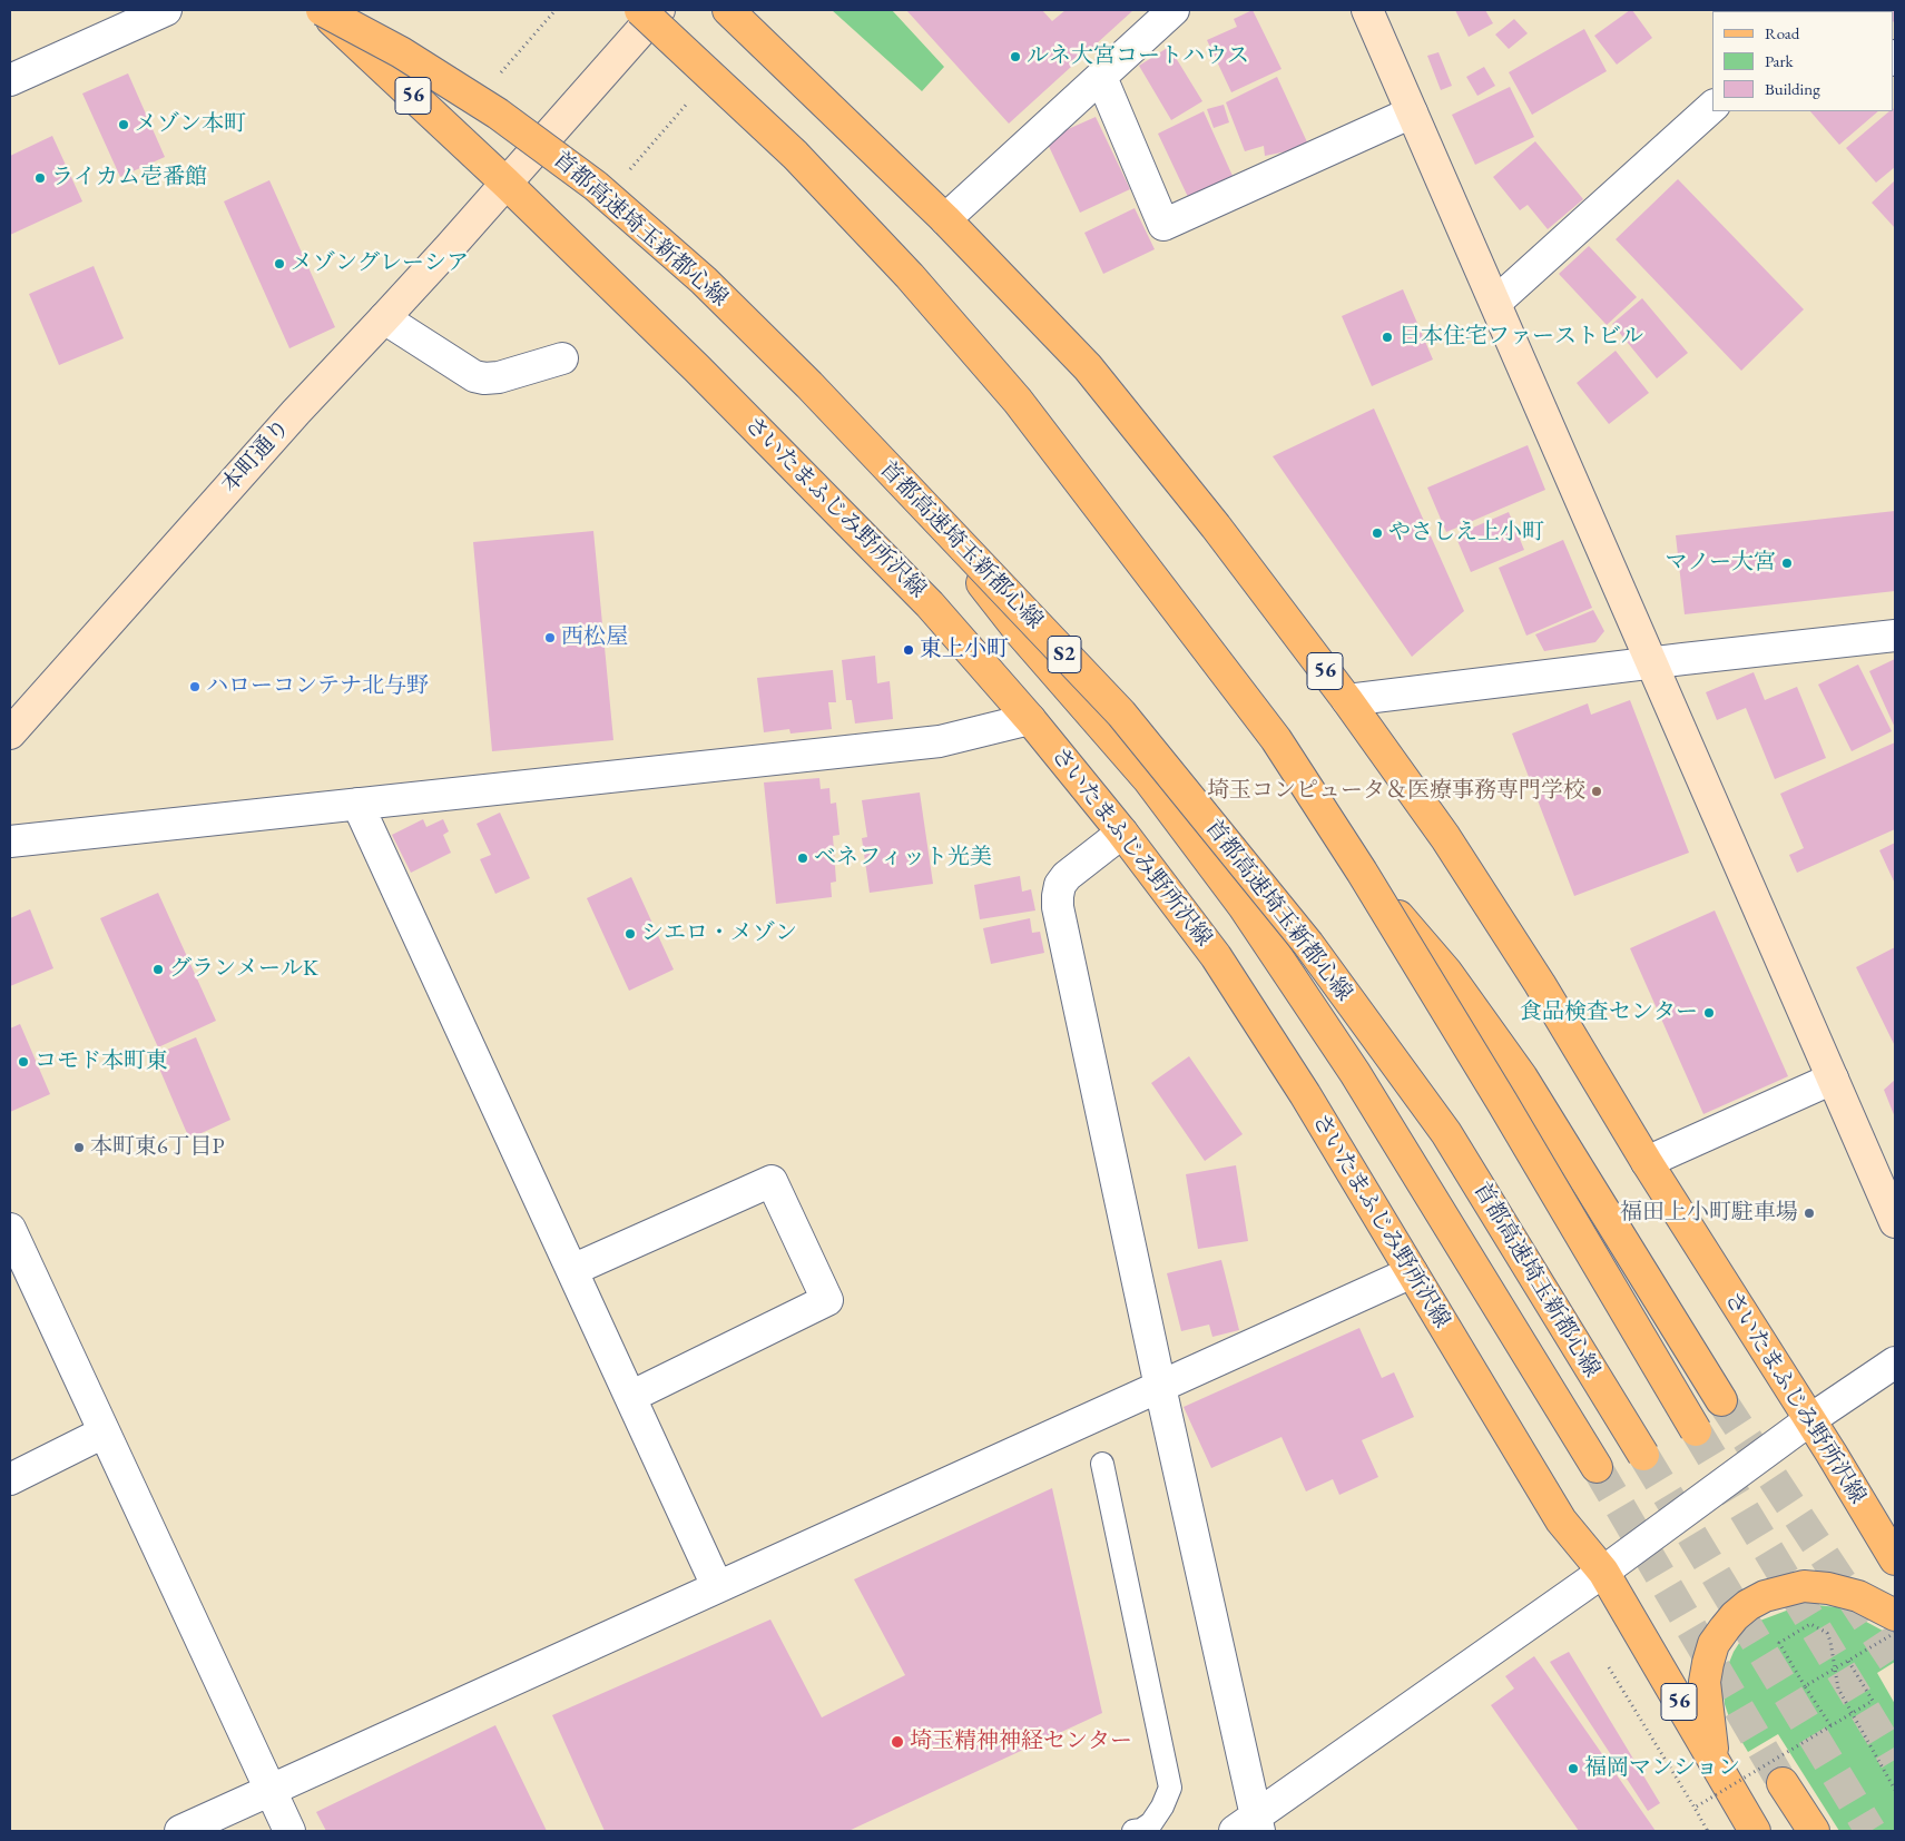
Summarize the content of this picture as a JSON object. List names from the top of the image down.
{
  "streets": {
    "main road": [
      "56",
      "首都高速埼玉新都心線",
      "さいたまふじみ野所沢線",
      "S2"
    ],
    "street": ["本町通り"]
  },
  "crossings": [
    ["首都高速埼玉新都心線", "さいたまふじみ野所沢線"],
    ["本町通り", "さいたまふじみ野所沢線"]
  ],
  "places": [
    "ルネ大宮コートハウス",
    "メゾン本町",
    "ライカム壱番館",
    "メゾングレーシア",
    "日本住宅ファーストビル",
    "やさしえ上小町",
    "マノー大宮",
    "西松屋",
    "東上小町",
    "ハローコンテナ北与野",
    "埼玉コンピュータ＆医療事務専門学校",
    "ベネフィット光美",
    "シエロ・メゾン",
    "グランメールK",
    "食品検査センター",
    "コモド本町東",
    "本町東6丁目P",
    "福田上小町駐車場",
    "埼玉精神神経センター",
    "福岡マンション"
  ],
  "legend": ["Road", "Park", "Building"]
}
